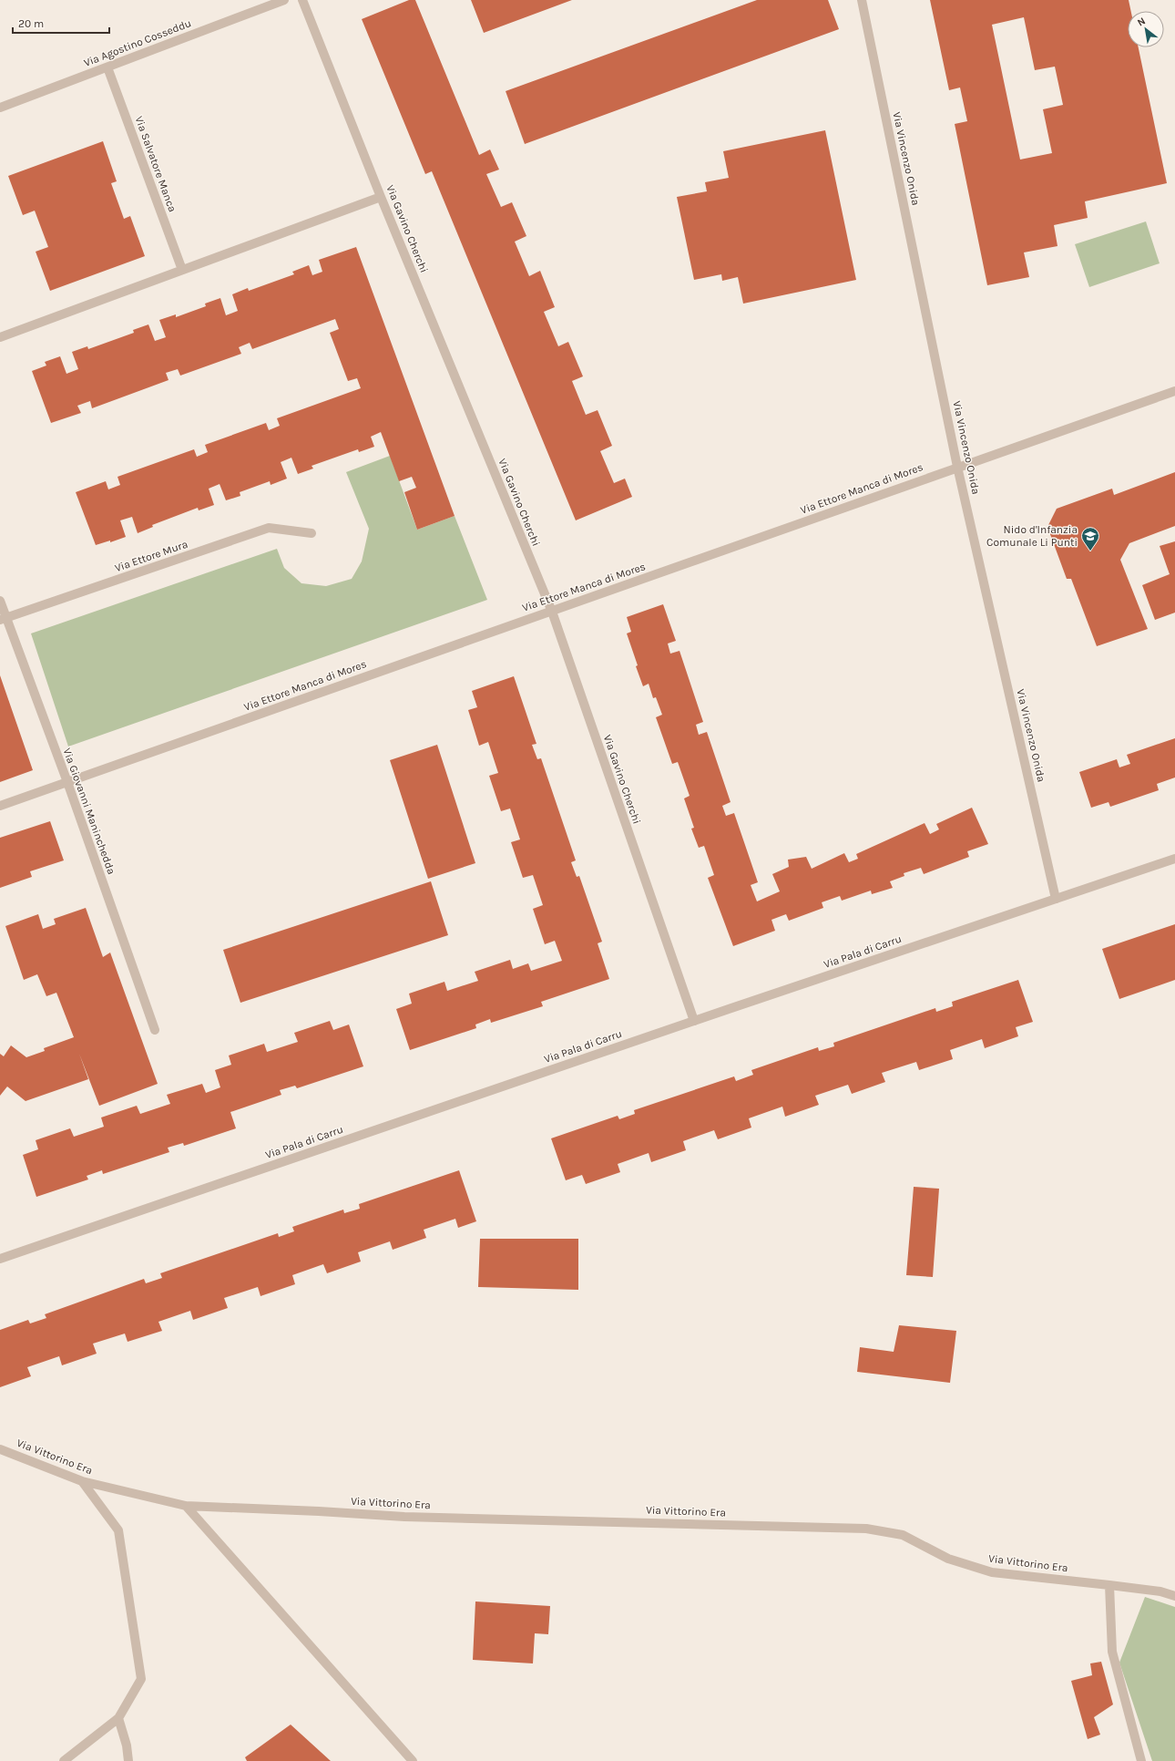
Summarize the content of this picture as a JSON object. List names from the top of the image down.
{
  "streets": {
    "street": [
      "Via Agostino Cosseddu",
      "Via Vincenzo Onida",
      "Via Salvatore Manca",
      "Via Gavino Cherchi",
      "Via Ettore Manca di Mores",
      "Via Ettore Mura",
      "Via Giovanni Maninchedda",
      "Via Pala di Carru",
      "Via Vittorino Era"
    ]
  },
  "crossings": [
    ["Via Agostino Cosseddu", "Via Salvatore Manca"],
    ["Via Vincenzo Onida", "Via Ettore Manca di Mores"],
    ["Via Vincenzo Onida", "Via Pala di Carru"],
    ["Via Gavino Cherchi", "Via Ettore Manca di Mores"],
    ["Via Gavino Cherchi", "Via Pala di Carru"],
    ["Via Ettore Manca di Mores", "Via Giovanni Maninchedda"],
    ["Via Ettore Mura", "Via Giovanni Maninchedda"]
  ],
  "places": {
    "school or university": ["Nido d'Infanzia Comunale Li Punti"]
  },
  "scale_bar": "20 m",
  "north": "top left"
}
